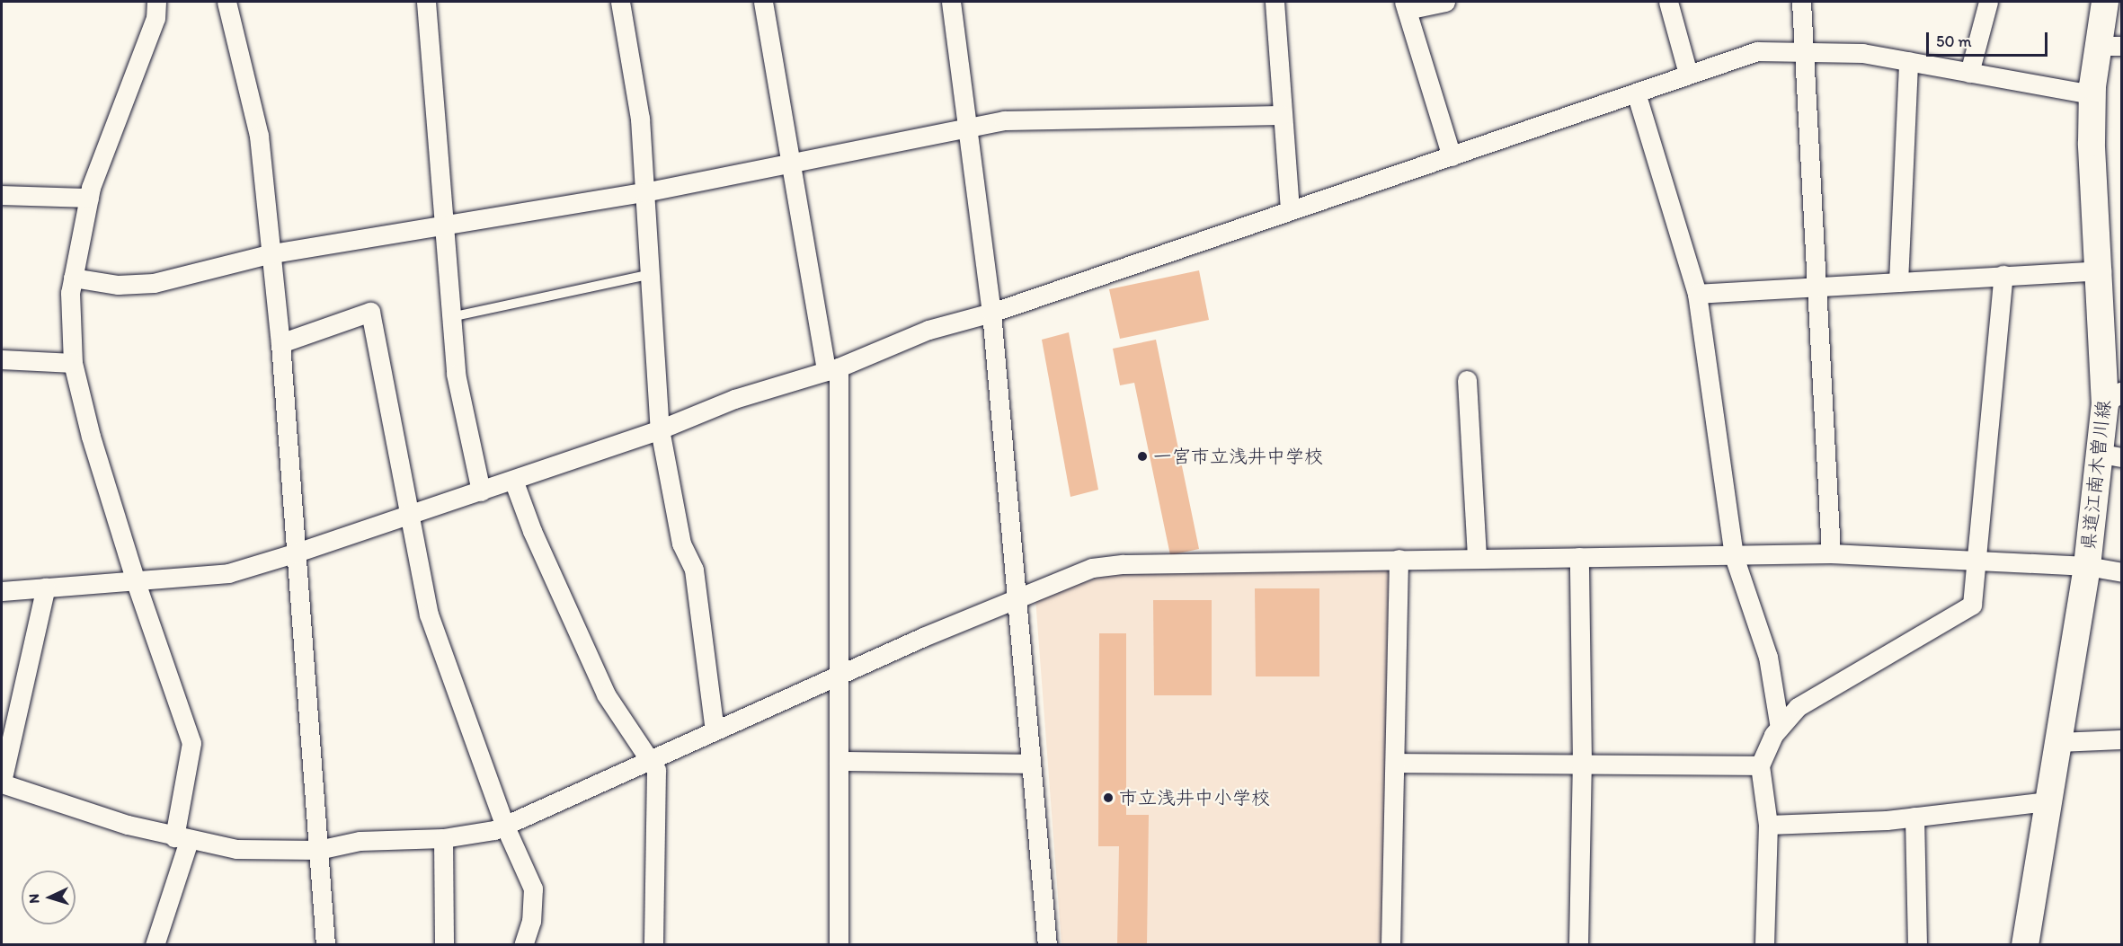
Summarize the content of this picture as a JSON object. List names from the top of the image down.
{
  "streets": {
    "main road": ["県道江南木曽川線"]
  },
  "places": ["一宮市立浅井中学校", "市立浅井中小学校"],
  "scale_bar": "50 m",
  "north": "left"
}
